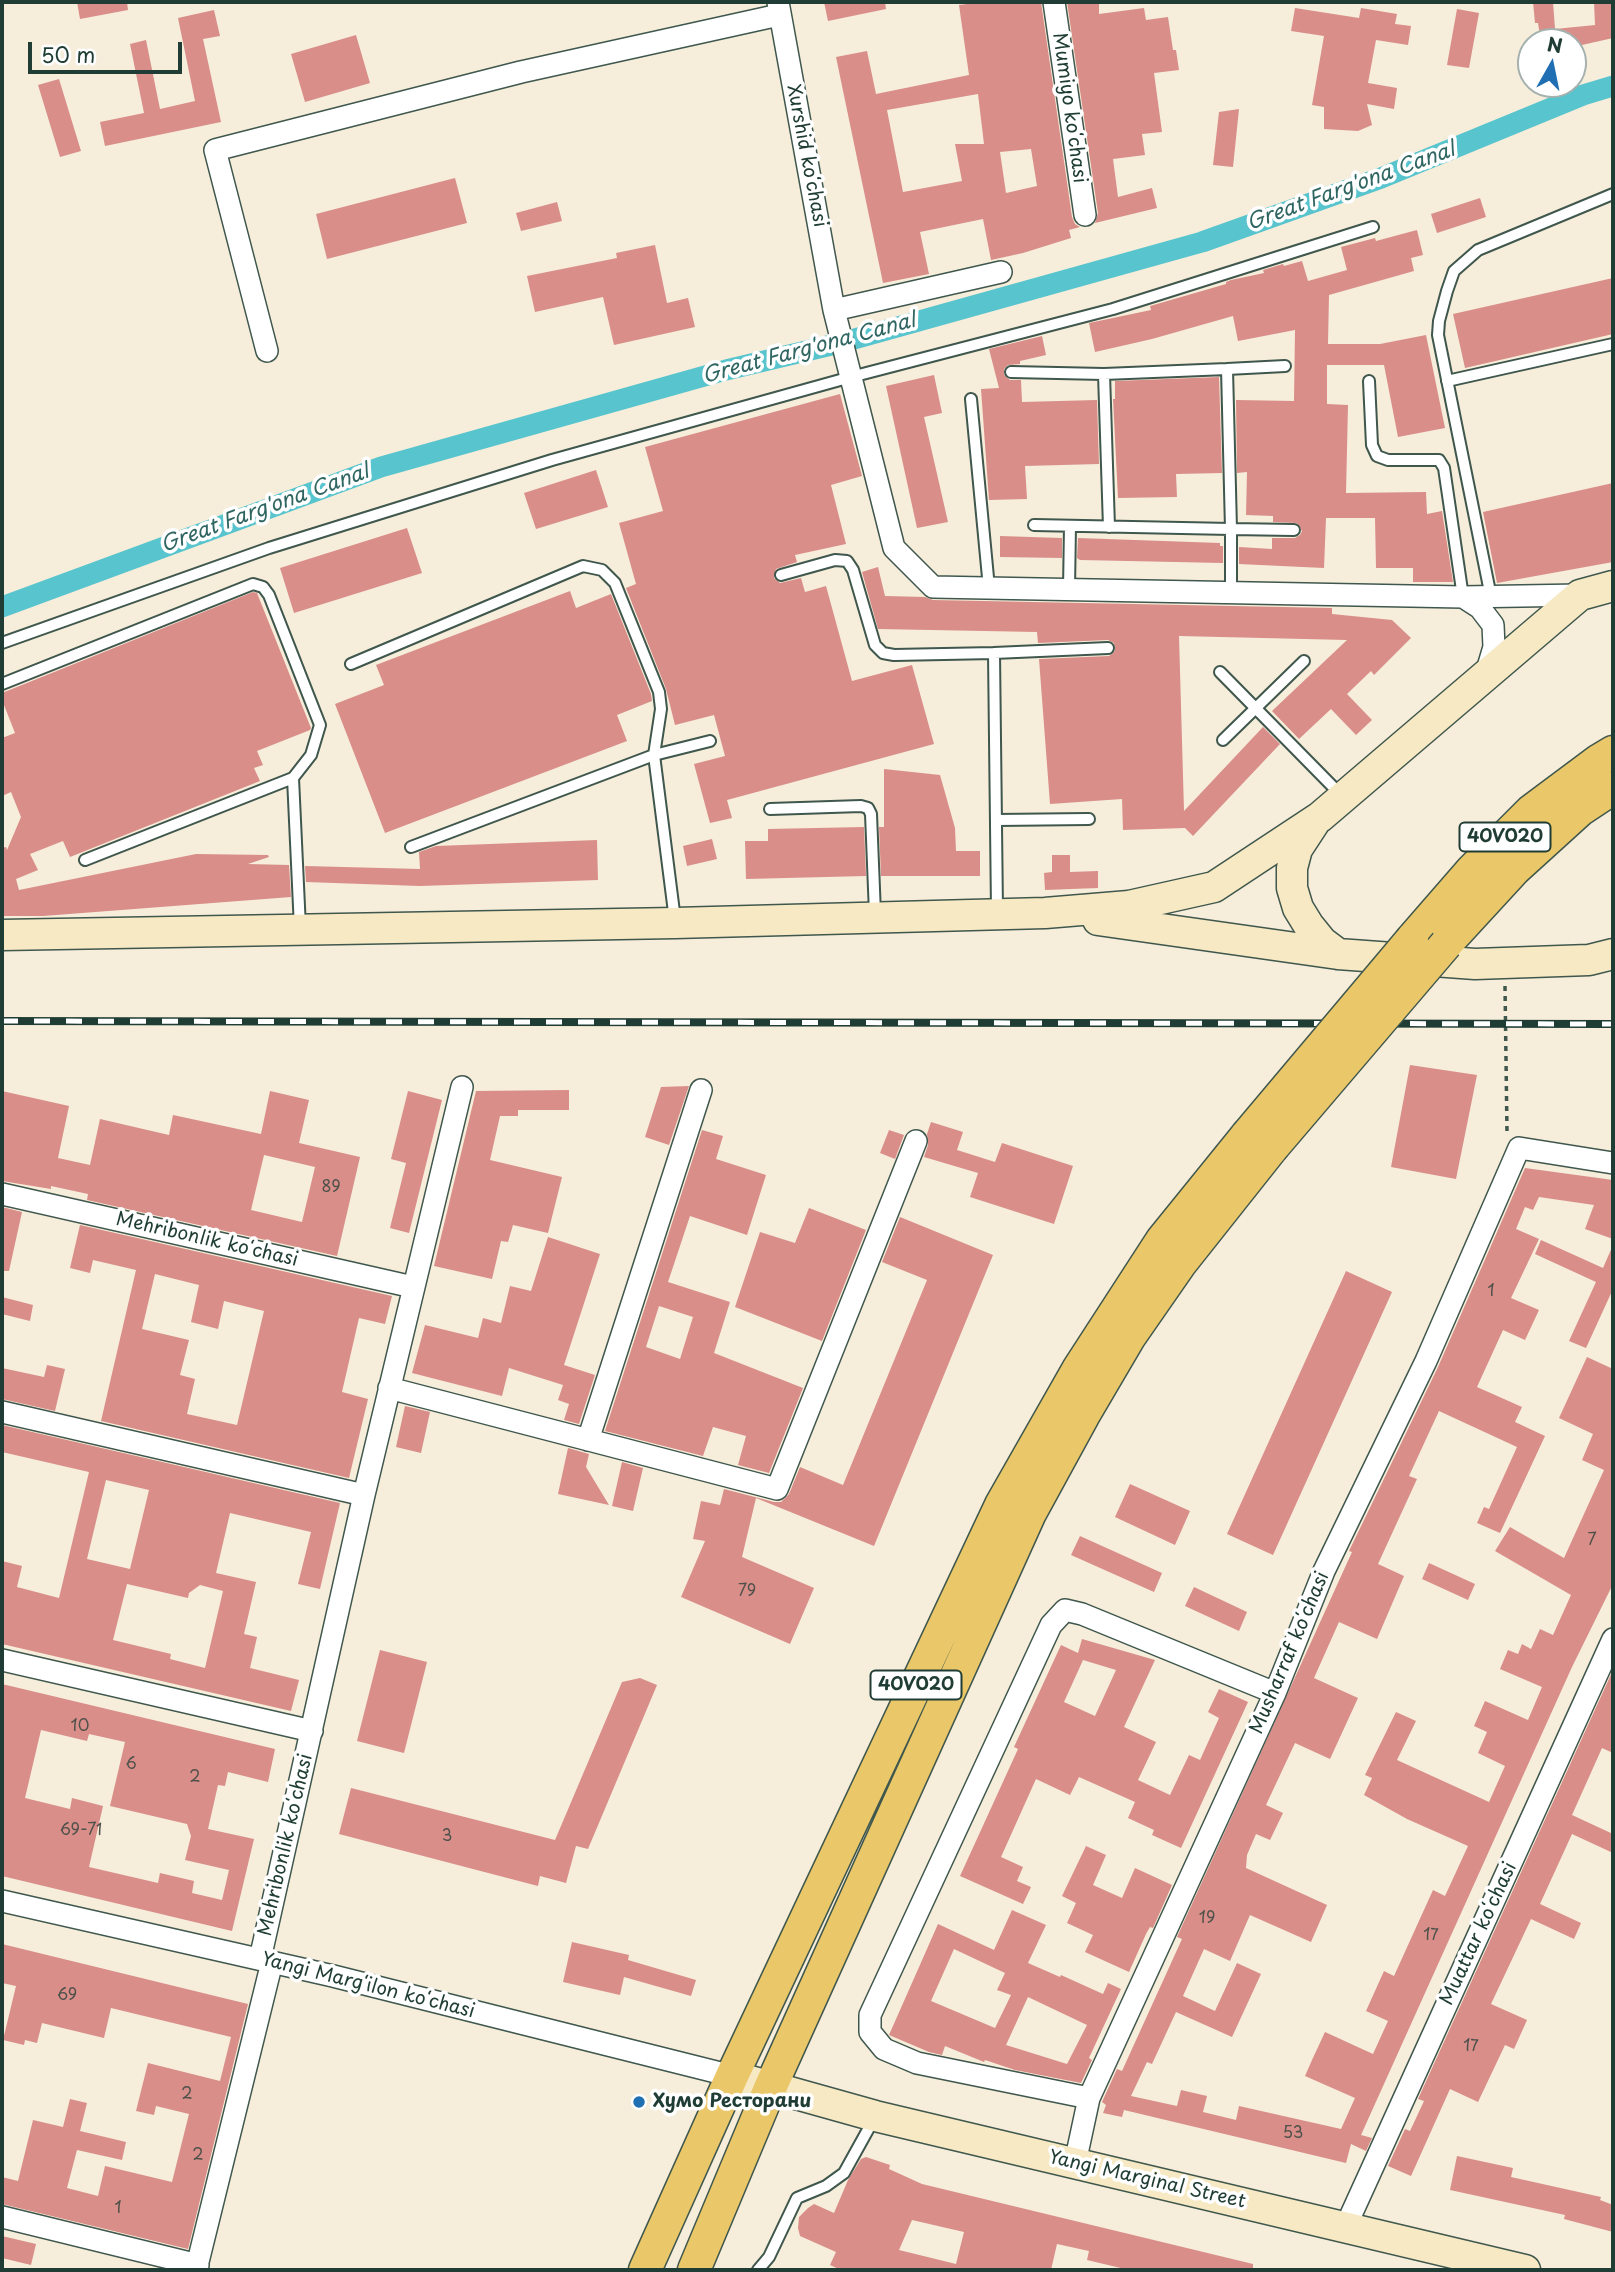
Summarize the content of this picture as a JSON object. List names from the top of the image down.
{
  "streets": {
    "main road": ["40V020", "Yangi Marginal Street"],
    "street": [
      "Mumiyo koʻchasi",
      "Xurshid koʻchasi",
      "Mehribonlik koʻchasi",
      "Musharraf koʻchasi",
      "Muattar koʻchasi",
      "Yangi Margʻilon koʻchasi"
    ]
  },
  "crossings": [
    ["40V020", "Yangi Margʻilon koʻchasi"],
    ["40V020", "Yangi Marginal Street"],
    ["Mehribonlik koʻchasi", "Yangi Margʻilon koʻchasi"],
    ["Musharraf koʻchasi", "Yangi Marginal Street"],
    ["Muattar koʻchasi", "Yangi Marginal Street"],
    ["Yangi Margʻilon koʻchasi", "Yangi Marginal Street"]
  ],
  "water": ["Great Farg'ona Canal"],
  "places": ["Хумо Ресторани"],
  "house_numbers": [
    "89",
    "1",
    "7",
    "79",
    "10",
    "6",
    "2",
    "69-71",
    "3",
    "19",
    "17",
    "69",
    "17",
    "2",
    "53",
    "2",
    "1"
  ],
  "scale_bar": "50 m",
  "north": "top"
}
